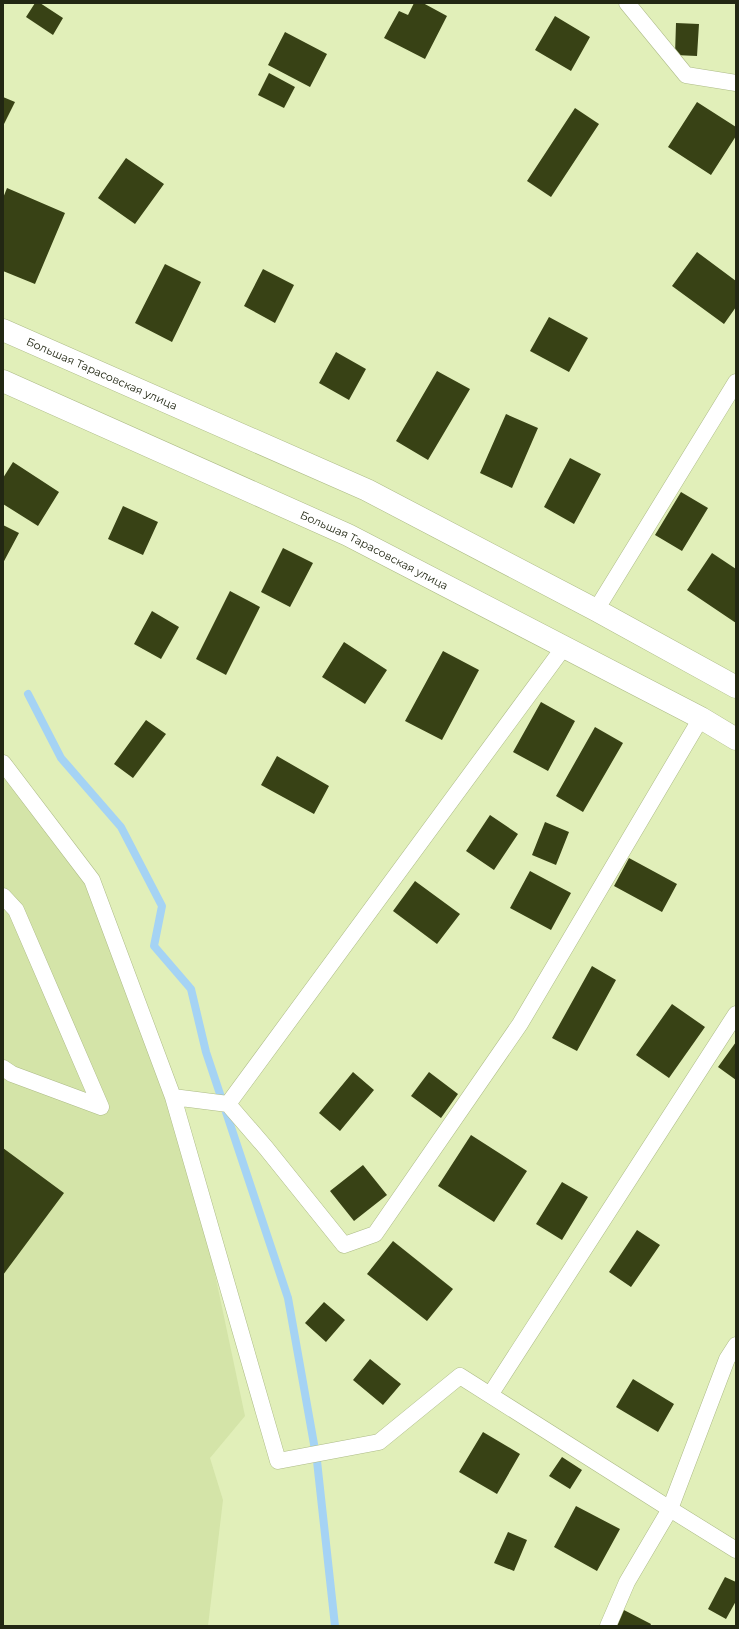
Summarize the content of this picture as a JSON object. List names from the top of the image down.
{
  "streets": {
    "street": ["Большая Тарасовская улица"]
  }
}
